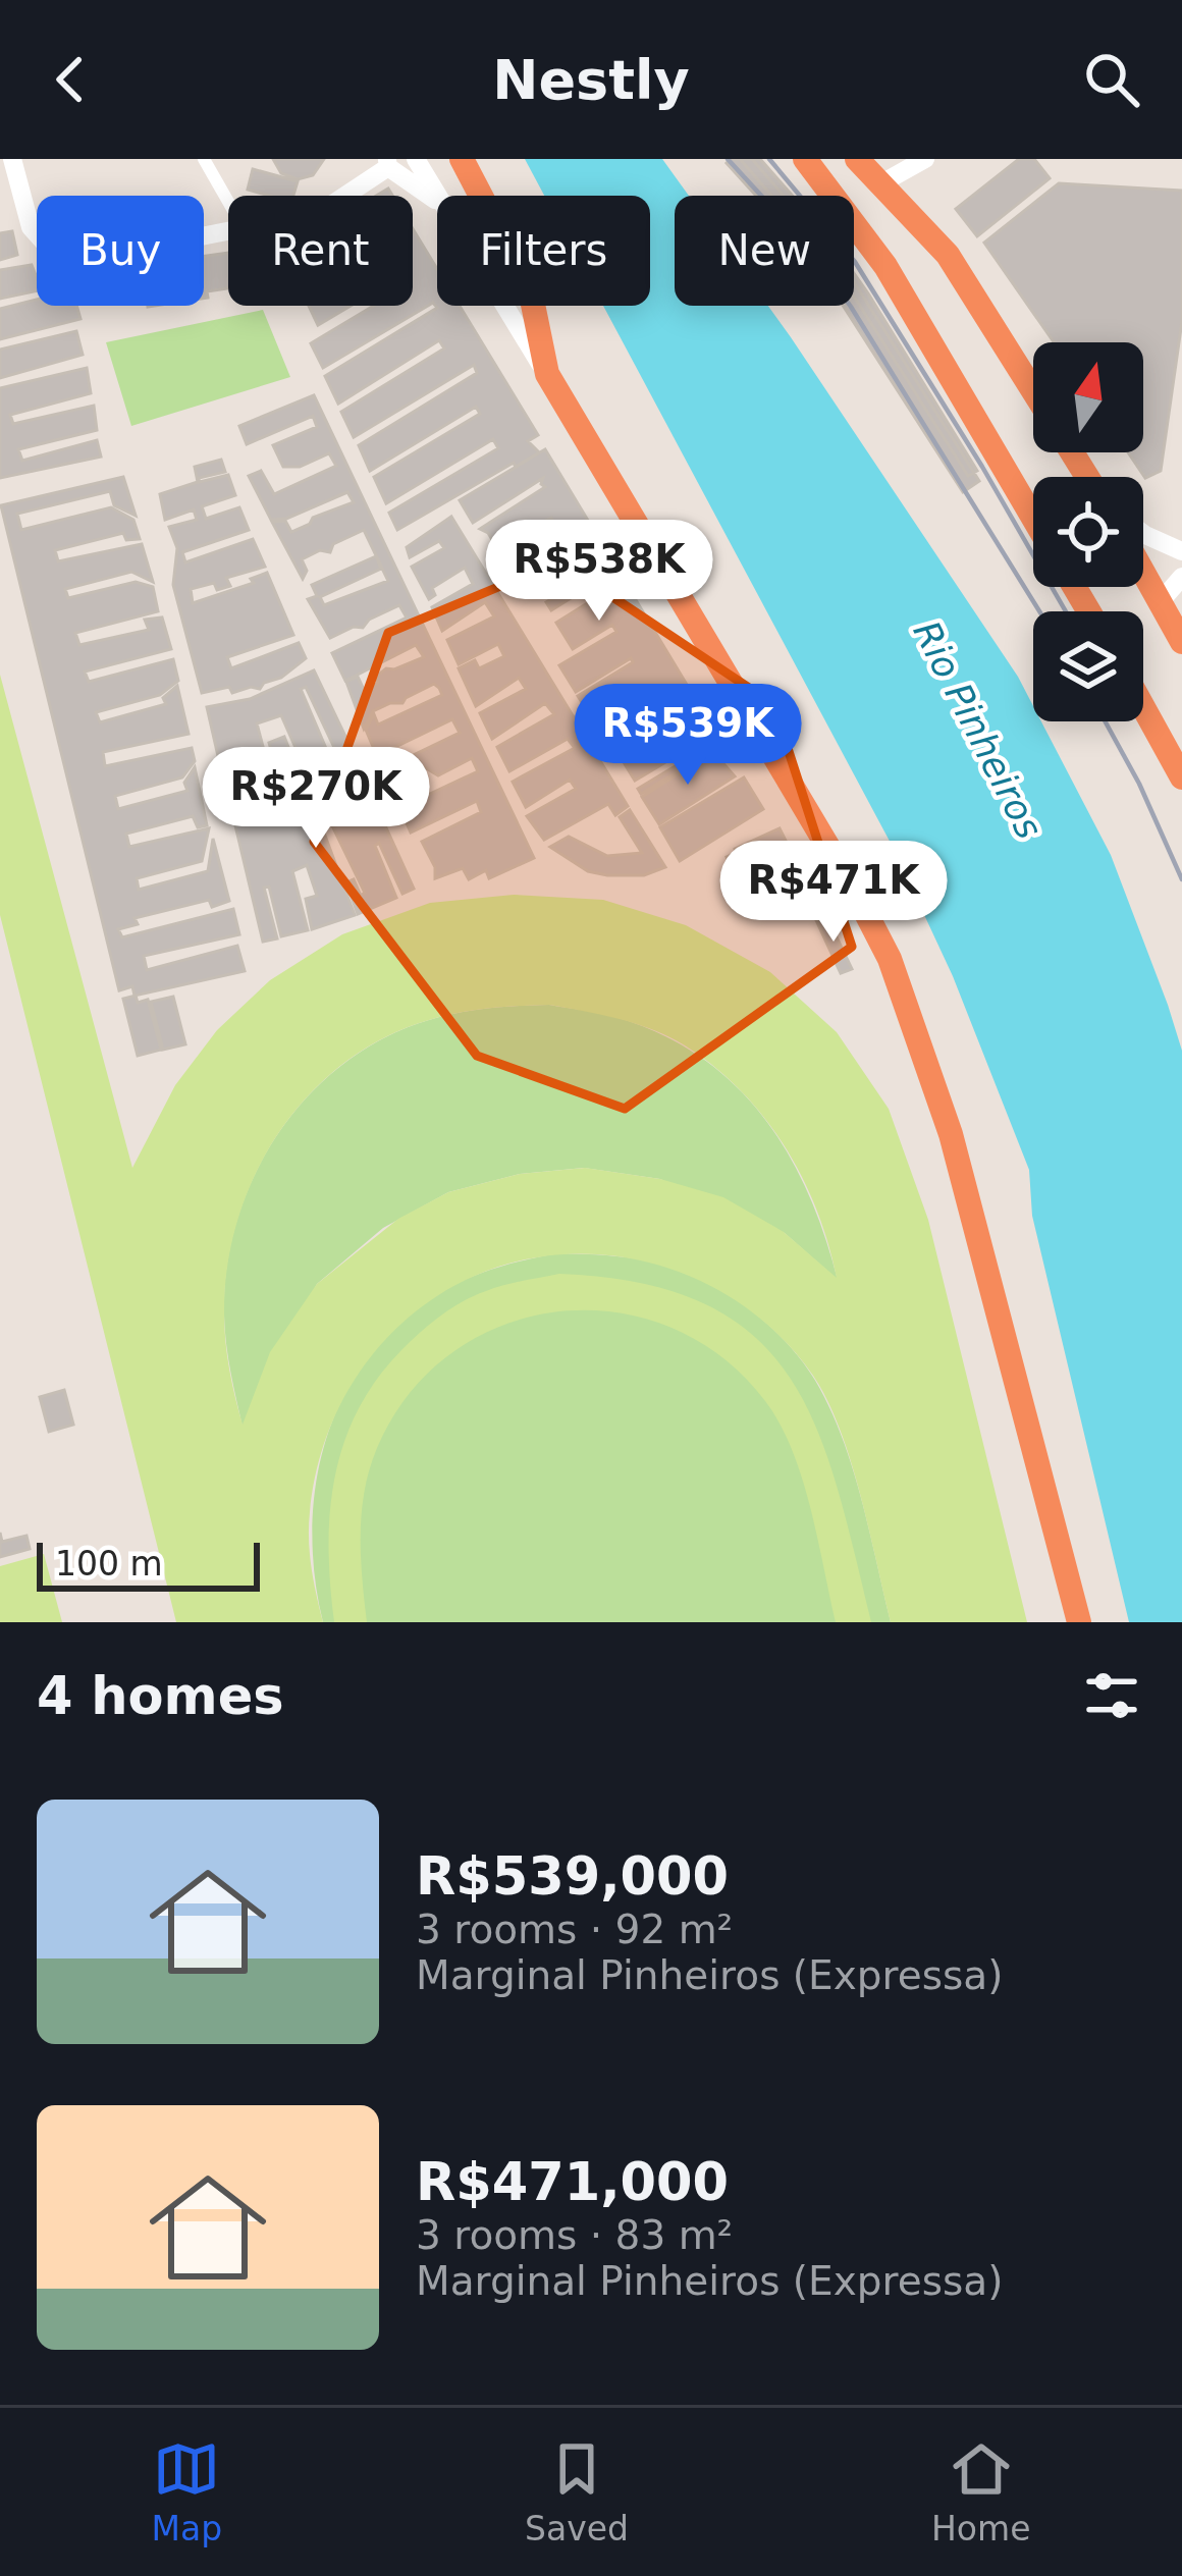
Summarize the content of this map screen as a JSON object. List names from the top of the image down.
{
  "water": ["Rio Pinheiros"],
  "scale_bar": "100 m",
  "north": "top",
  "page": {
    "header": "Nestly",
    "chip": [
      "Buy",
      "Rent",
      "Filters",
      "New"
    ],
    "price": [
      "R$538K",
      "R$539K",
      "R$270K",
      "R$471K"
    ],
    "scale": "100 m",
    "heading": "4 homes",
    "list": [
      {
        "name": "R$539,000",
        "note": "3 rooms · 92 m² · Marginal Pinheiros (Expressa)"
      },
      {
        "name": "R$471,000",
        "note": "3 rooms · 83 m² · Marginal Pinheiros (Expressa)"
      }
    ],
    "tabs": ["Map", "Saved", "Home"]
  }
}
